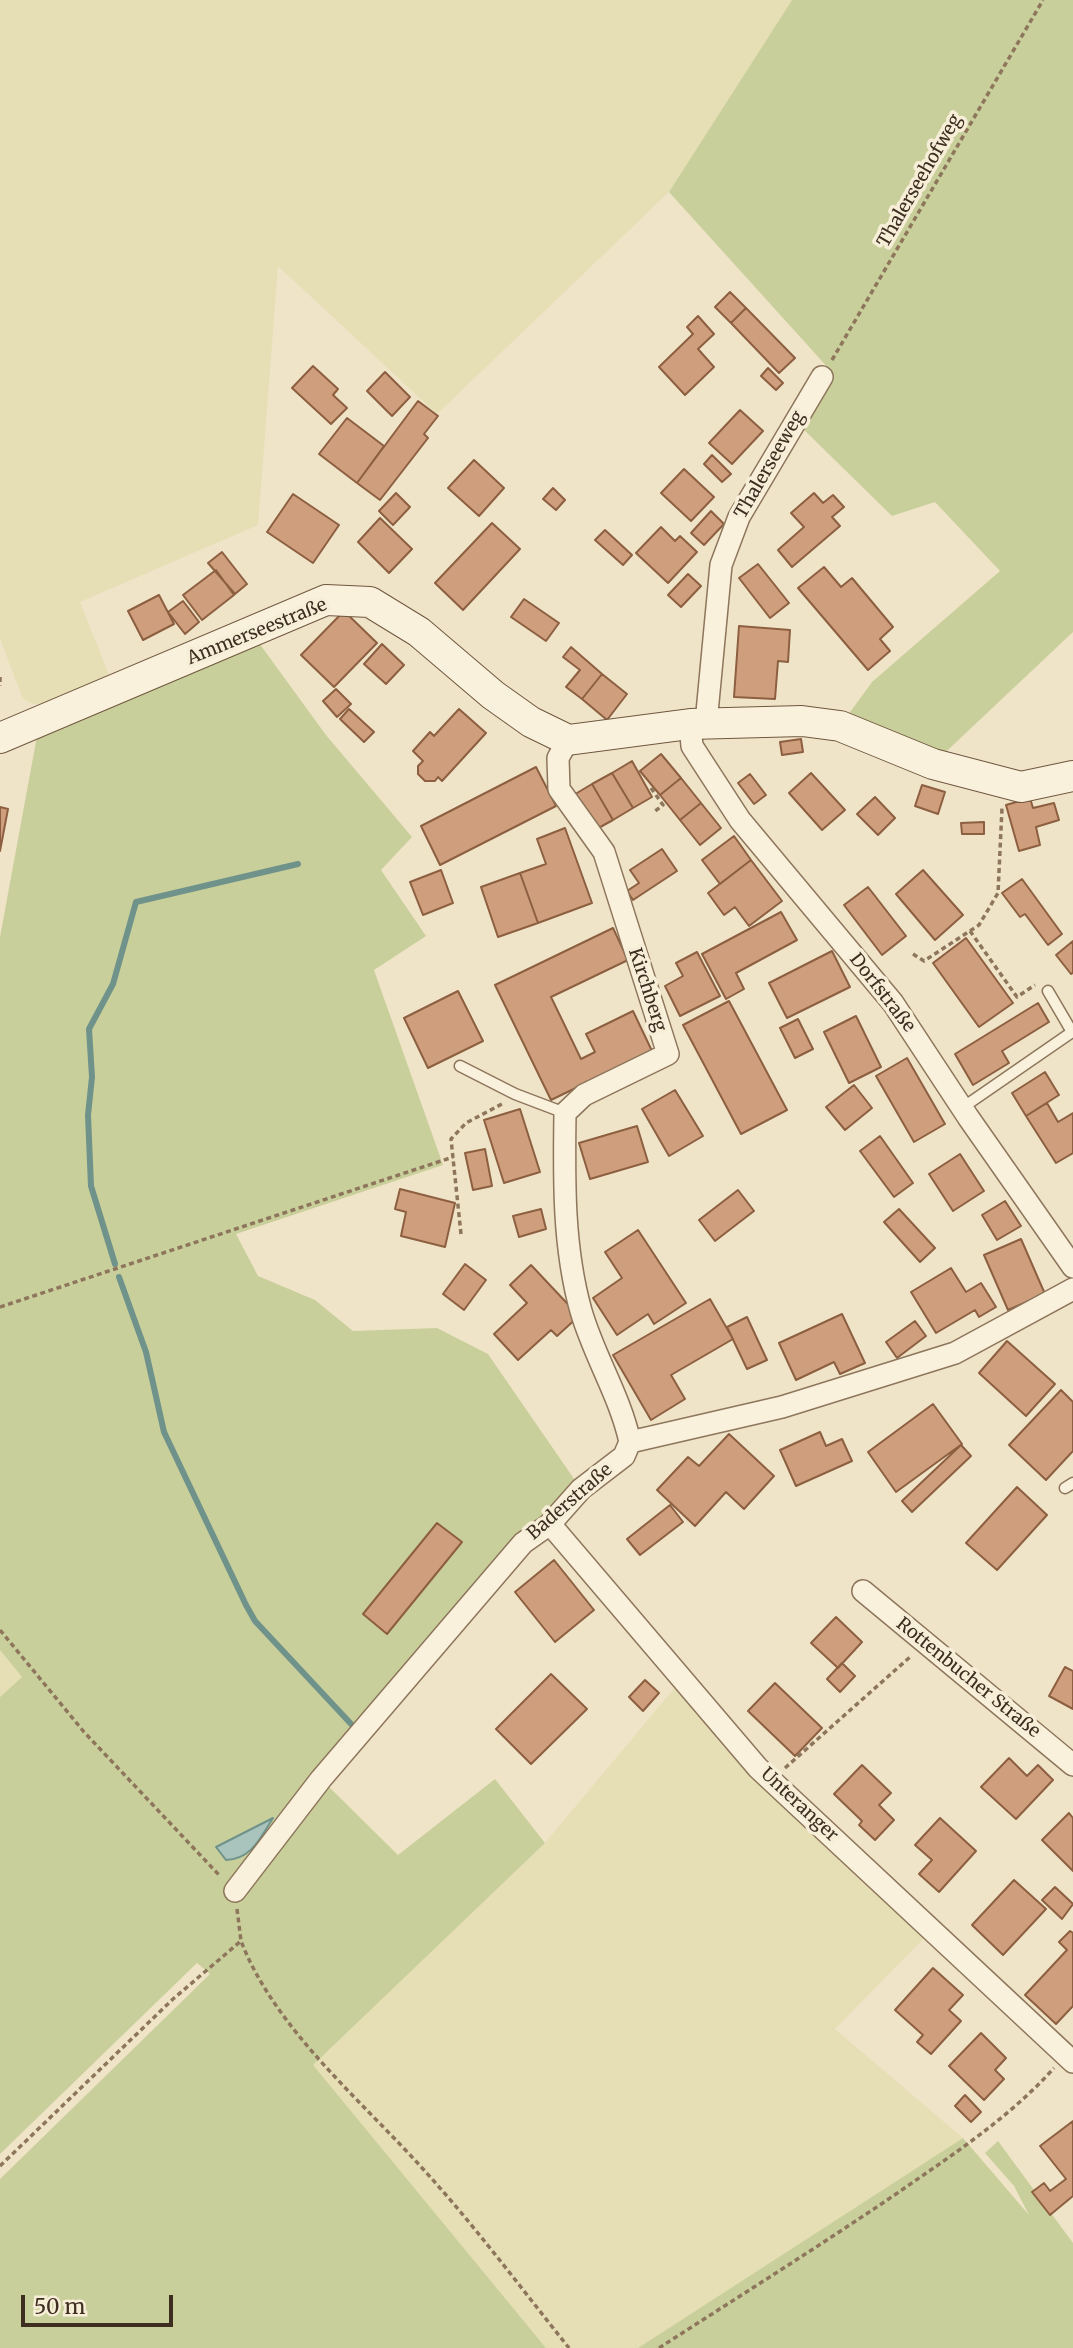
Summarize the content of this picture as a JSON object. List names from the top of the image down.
{
  "streets": {
    "street": [
      "Thalerseeweg",
      "Ammerseestraße",
      "Kirchberg",
      "Dorfstraße",
      "Baderstraße",
      "Rottenbucher Straße",
      "Unteranger"
    ],
    "path": ["Thalerseehofweg"]
  },
  "crossings": [
    ["Thalerseehofweg", "Thalerseeweg"],
    ["Thalerseeweg", "Dorfstraße"],
    ["Ammerseestraße", "Kirchberg"],
    ["Baderstraße", "Unteranger"]
  ],
  "scale_bar": "50 m"
}
